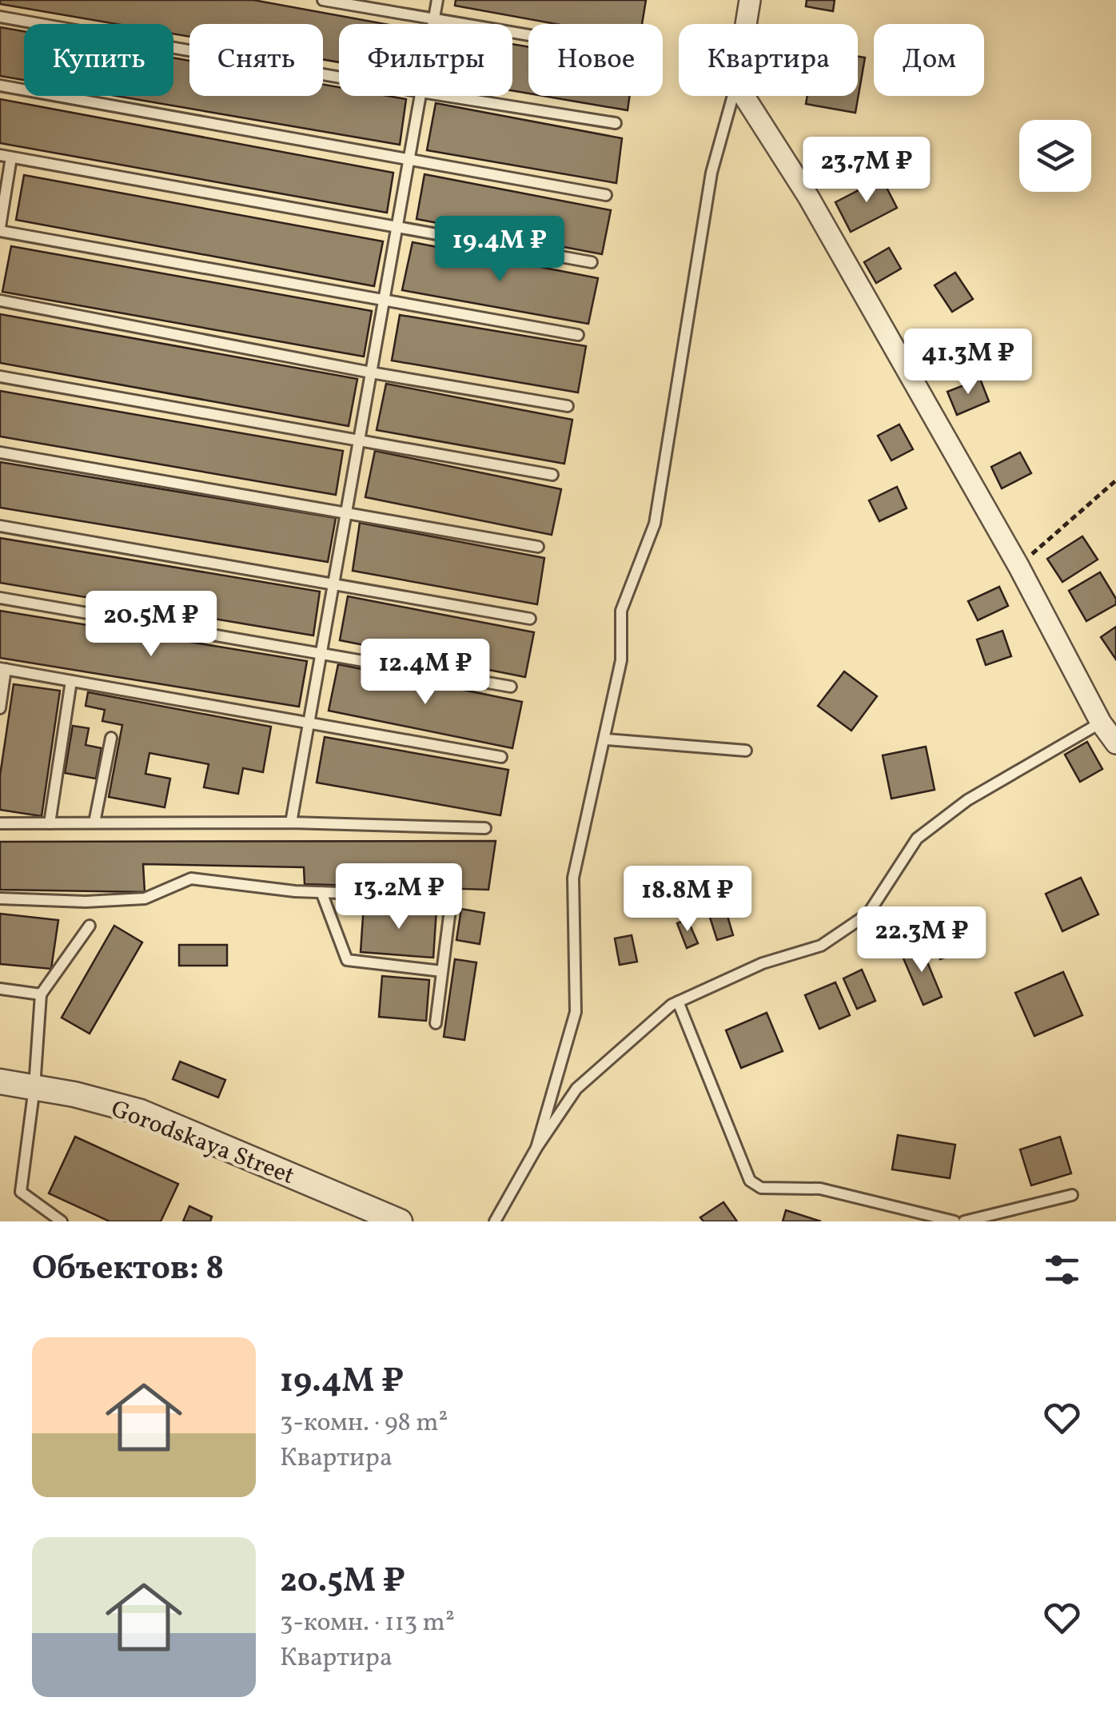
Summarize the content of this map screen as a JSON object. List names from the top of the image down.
{
  "streets": {
    "street": ["Gorodskaya Street"]
  },
  "page": {
    "chip": [
      "Купить",
      "Снять",
      "Фильтры",
      "Новое",
      "Квартира",
      "Дом"
    ],
    "price": [
      "23.7M ₽",
      "19.4M ₽",
      "41.3M ₽",
      "20.5M ₽",
      "12.4M ₽",
      "13.2M ₽",
      "18.8M ₽",
      "22.3M ₽"
    ],
    "heading": "Объектов: 8",
    "list": [
      {
        "name": "19.4M ₽",
        "note": "3-комн. · 98 m² · Квартира"
      },
      {
        "name": "20.5M ₽",
        "note": "3-комн. · 113 m² · Квартира"
      }
    ]
  }
}
